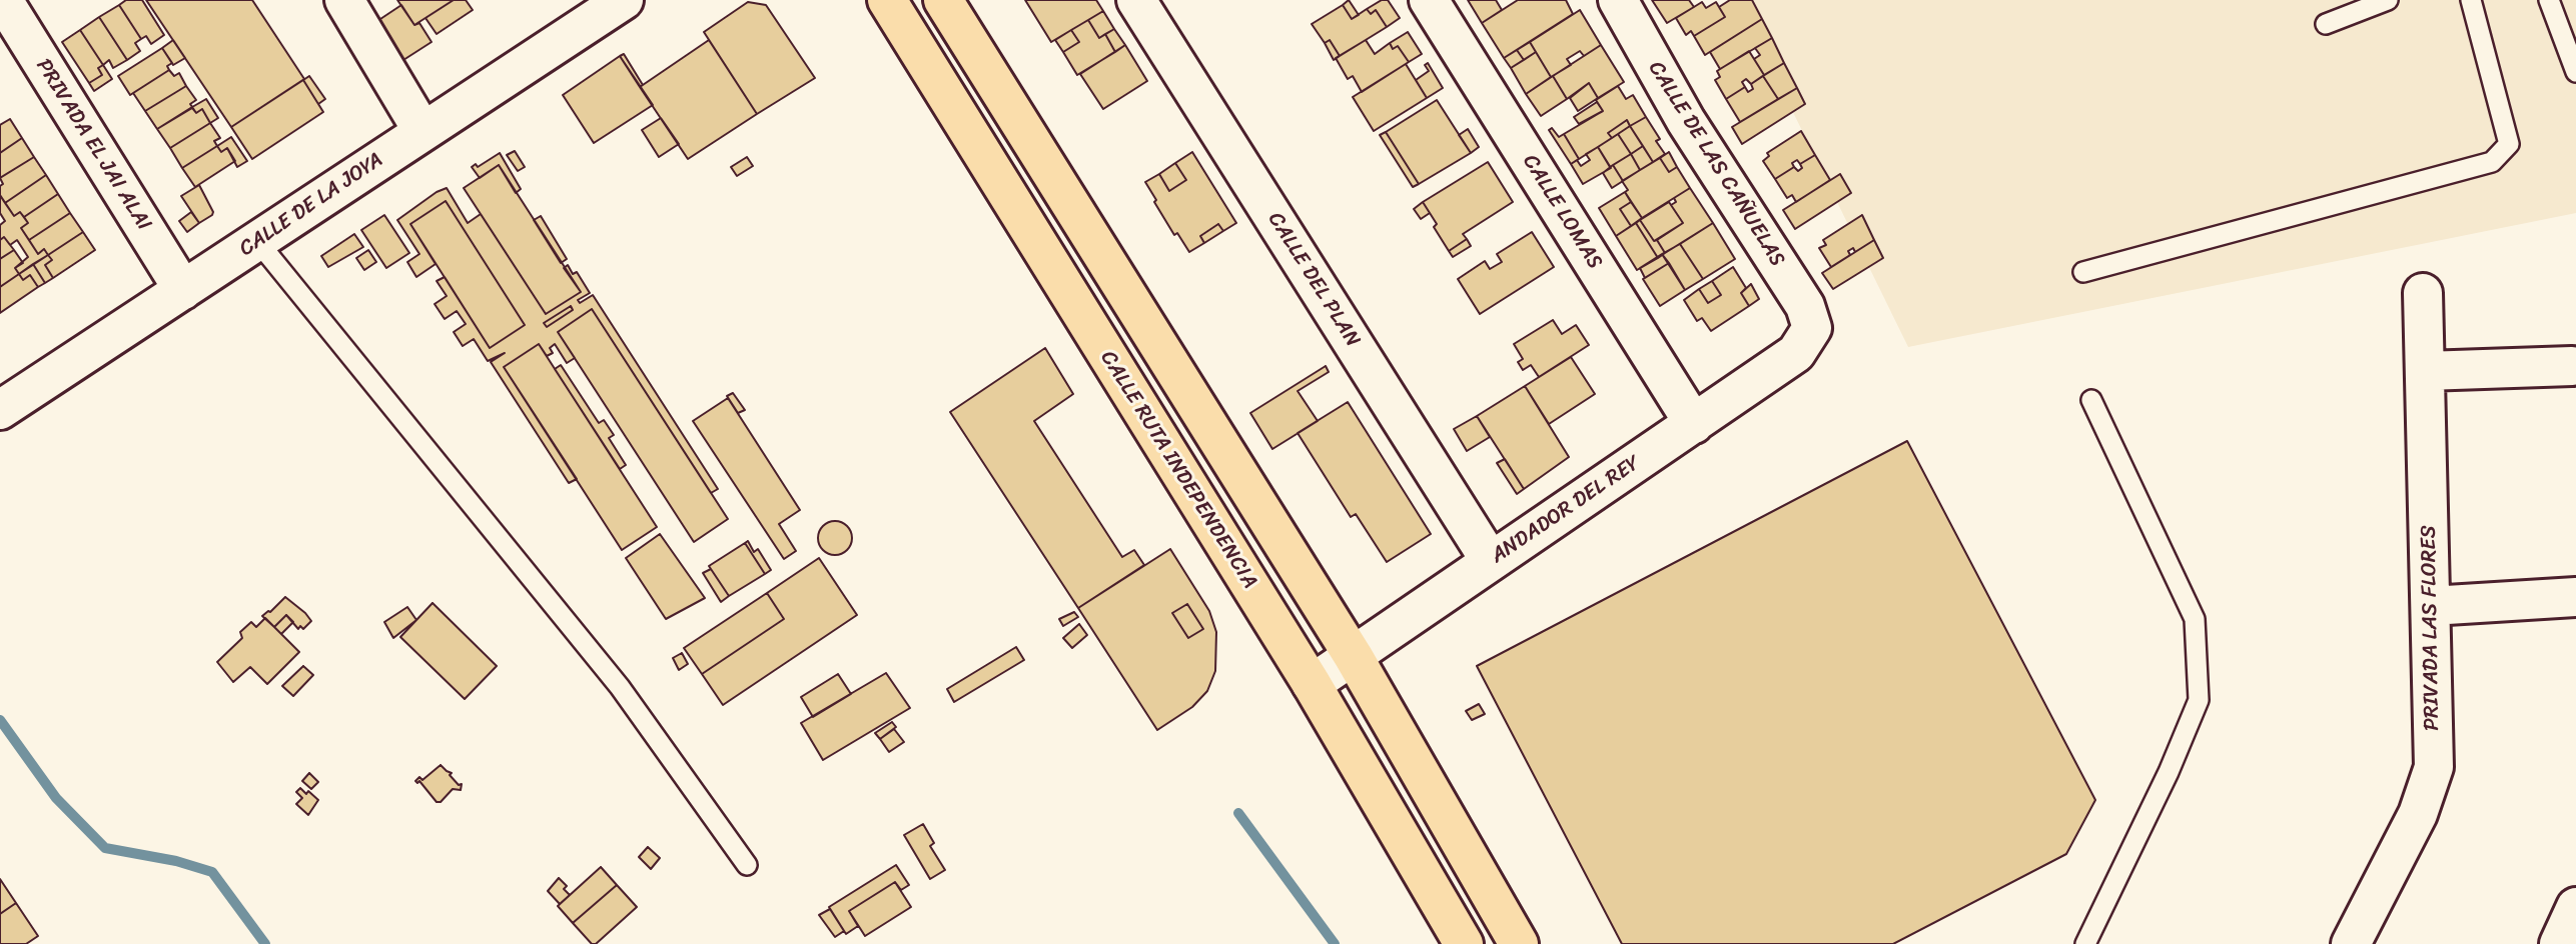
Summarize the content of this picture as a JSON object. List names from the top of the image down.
{
  "streets": {
    "main road": ["CALLE RUTA INDEPENDENCIA"],
    "street": [
      "PRIVADA EL JAI ALAI",
      "CALLE DE LAS CAÑUELAS",
      "CALLE DE LA JOYA",
      "CALLE LOMAS",
      "CALLE DEL PLAN",
      "ANDADOR DEL REY",
      "PRIVADA LAS FLORES"
    ]
  },
  "crossings": [
    ["PRIVADA EL JAI ALAI", "CALLE DE LA JOYA"],
    ["CALLE DE LAS CAÑUELAS", "ANDADOR DEL REY"],
    ["CALLE LOMAS", "ANDADOR DEL REY"],
    ["CALLE DEL PLAN", "ANDADOR DEL REY"],
    ["CALLE RUTA INDEPENDENCIA", "ANDADOR DEL REY"]
  ]
}
